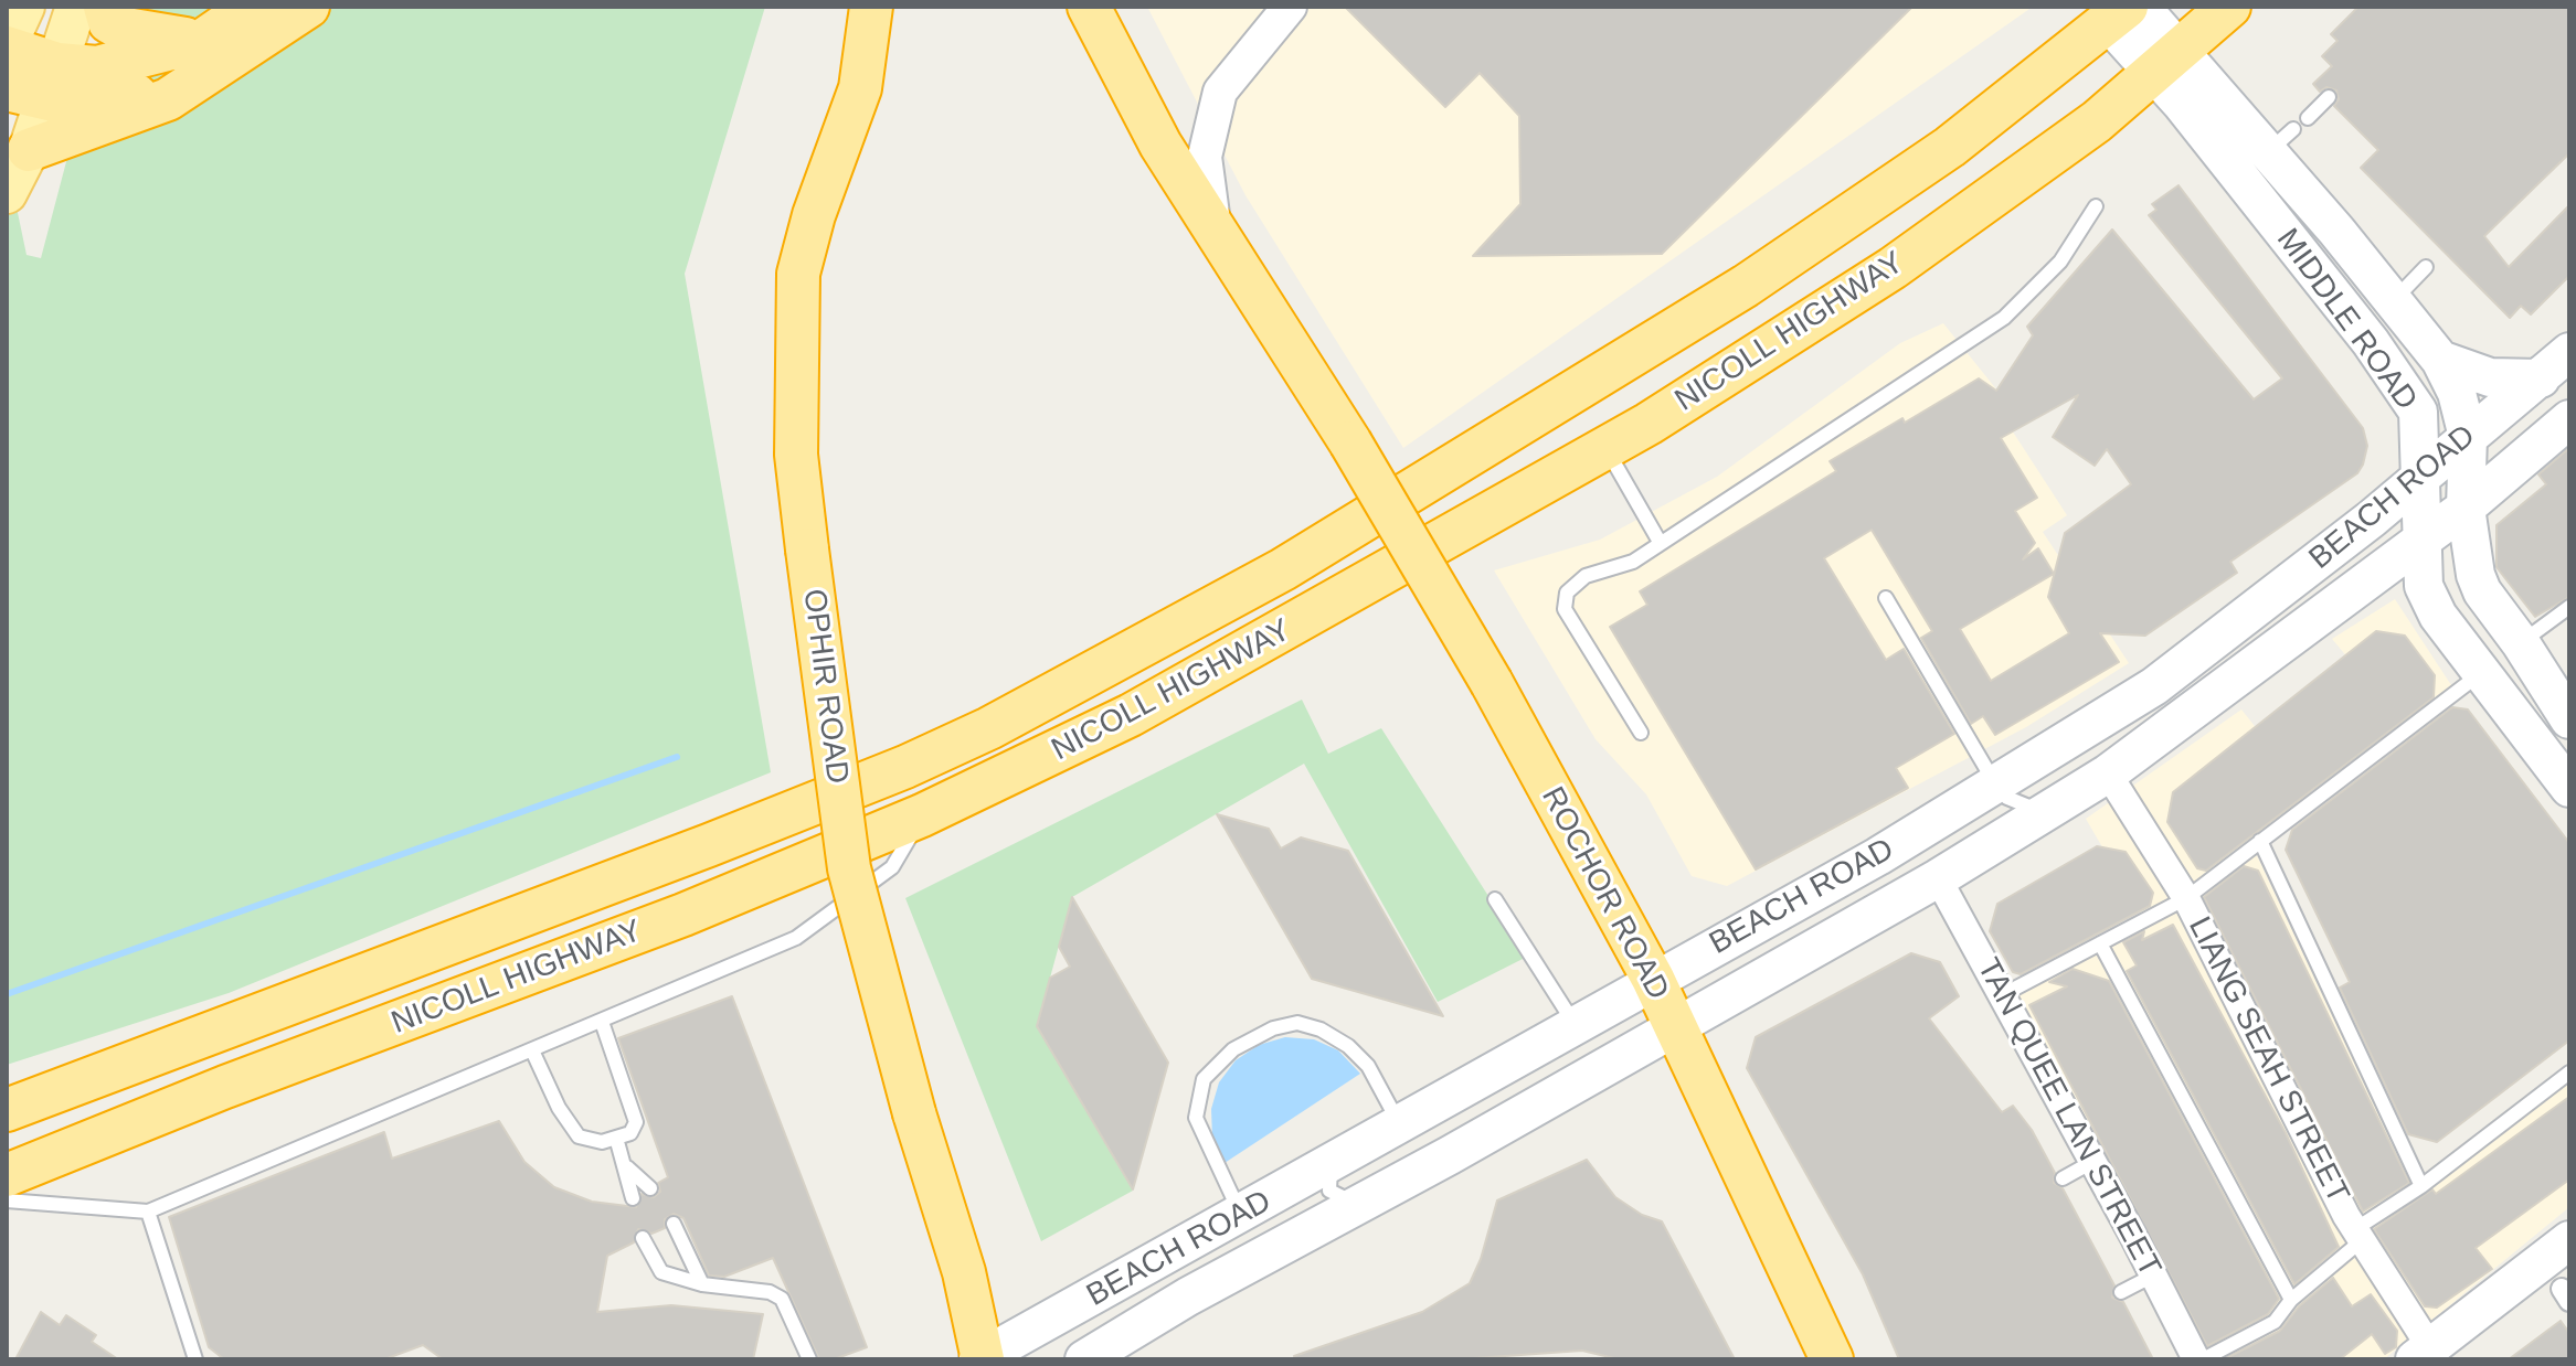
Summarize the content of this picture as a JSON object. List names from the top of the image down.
{
  "streets": {
    "highway": ["NICOLL HIGHWAY", "OPHIR ROAD", "ROCHOR ROAD"],
    "main road": ["MIDDLE ROAD", "BEACH ROAD"],
    "street": ["LIANG SEAH STREET", "TAN QUEE LAN STREET"]
  },
  "crossings": [
    ["MIDDLE ROAD", "NICOLL HIGHWAY"],
    ["MIDDLE ROAD", "BEACH ROAD"],
    ["BEACH ROAD", "OPHIR ROAD"],
    ["BEACH ROAD", "ROCHOR ROAD"],
    ["BEACH ROAD", "LIANG SEAH STREET"],
    ["BEACH ROAD", "TAN QUEE LAN STREET"]
  ]
}
